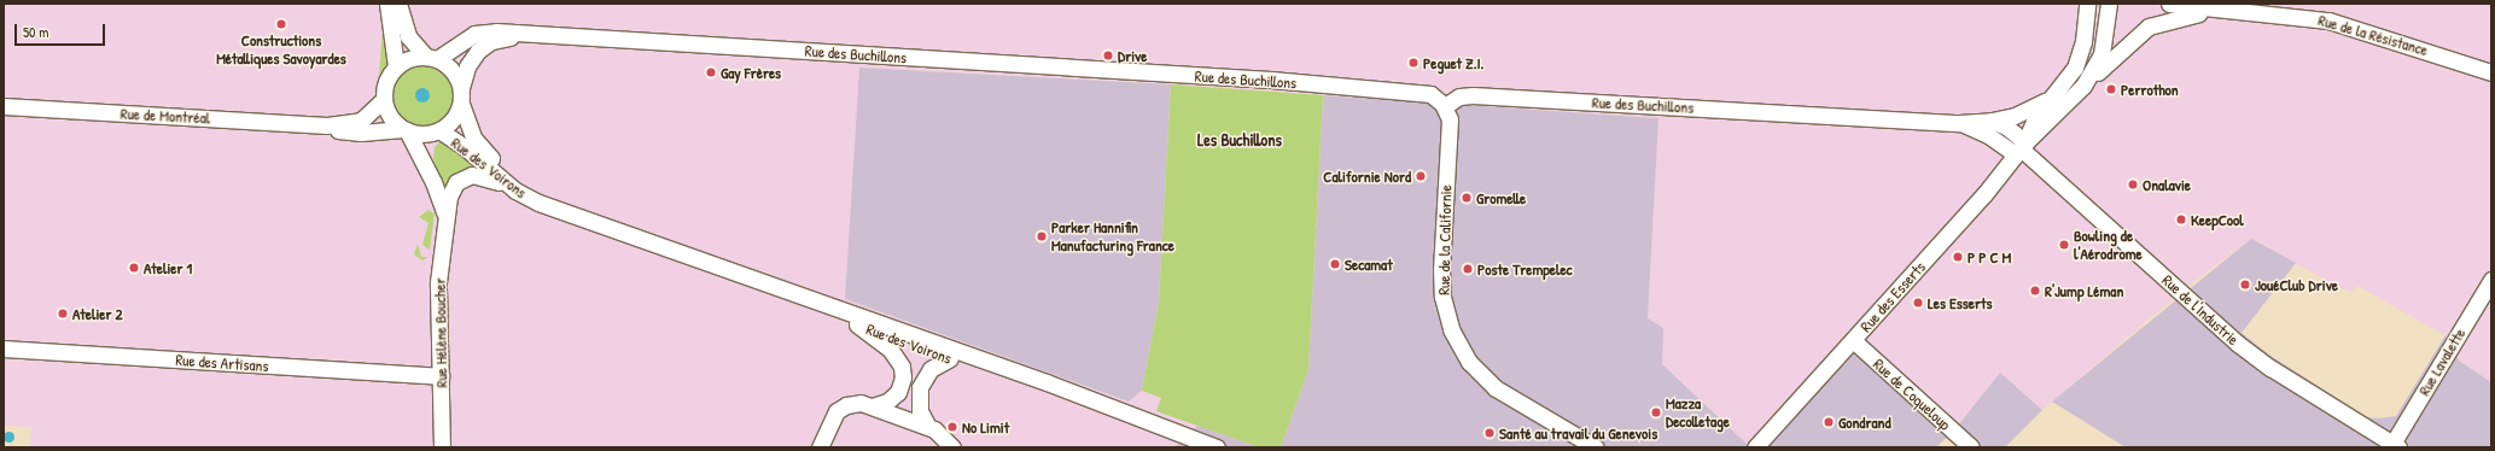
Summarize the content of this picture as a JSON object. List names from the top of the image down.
{
  "streets": {
    "street": [
      "Rue de la Résistance",
      "Rue des Buchillons",
      "Rue de Montréal",
      "Rue des Voirons",
      "Rue de la Californie",
      "Rue des Esserts",
      "Rue de l'Industrie",
      "Rue Hélène Boucher",
      "Rue Lavalette",
      "Rue des Artisans",
      "Rue de Coqueloup"
    ]
  },
  "crossings": [
    ["Rue de la Résistance", "Rue des Esserts"],
    ["Rue des Buchillons", "Rue de Montréal"],
    ["Rue des Buchillons", "Rue des Voirons"],
    ["Rue des Buchillons", "Rue de la Californie"],
    ["Rue des Buchillons", "Rue des Esserts"],
    ["Rue des Buchillons", "Rue de l'Industrie"],
    ["Rue des Buchillons", "Rue Hélène Boucher"],
    ["Rue de Montréal", "Rue des Voirons"],
    ["Rue de Montréal", "Rue Hélène Boucher"],
    ["Rue des Voirons", "Rue Hélène Boucher"],
    ["Rue des Esserts", "Rue de l'Industrie"],
    ["Rue des Esserts", "Rue de Coqueloup"],
    ["Rue de l'Industrie", "Rue Lavalette"],
    ["Rue Hélène Boucher", "Rue des Artisans"]
  ],
  "districts": ["Les Buchillons"],
  "places": [
    "Constructions Métalliques Savoyardes",
    "Drive",
    "Peguet Z.I.",
    "Gay Frères",
    "Perrothon",
    "Californie Nord",
    "Onalavie",
    "Gromelle",
    "KeepCool",
    "Parker Hannifin Manufacturing France",
    "Bowling de l'Aérodrome",
    "P P C M",
    "Secamat",
    "Atelier 1",
    "Poste Trempelec",
    "JouéClub Drive",
    "R'Jump Léman",
    "Les Esserts",
    "Atelier 2",
    "Mazza Decolletage",
    "Gondrand",
    "No Limit",
    "Santé au travail du Genevois"
  ],
  "scale_bar": "50 m"
}
